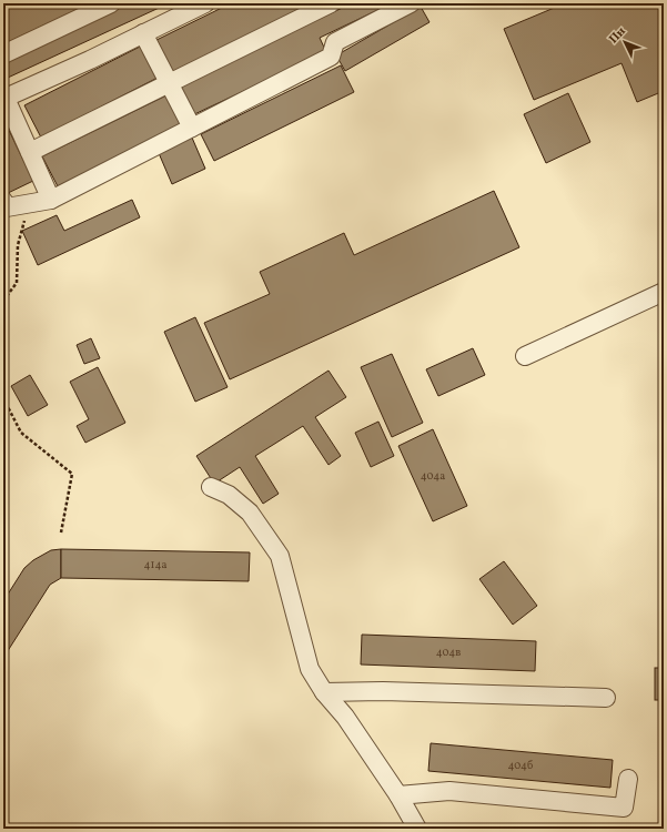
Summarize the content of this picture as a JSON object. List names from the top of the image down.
{
  "house_numbers": [
    "404а",
    "414а",
    "404в",
    "404б"
  ],
  "north": "top left"
}
